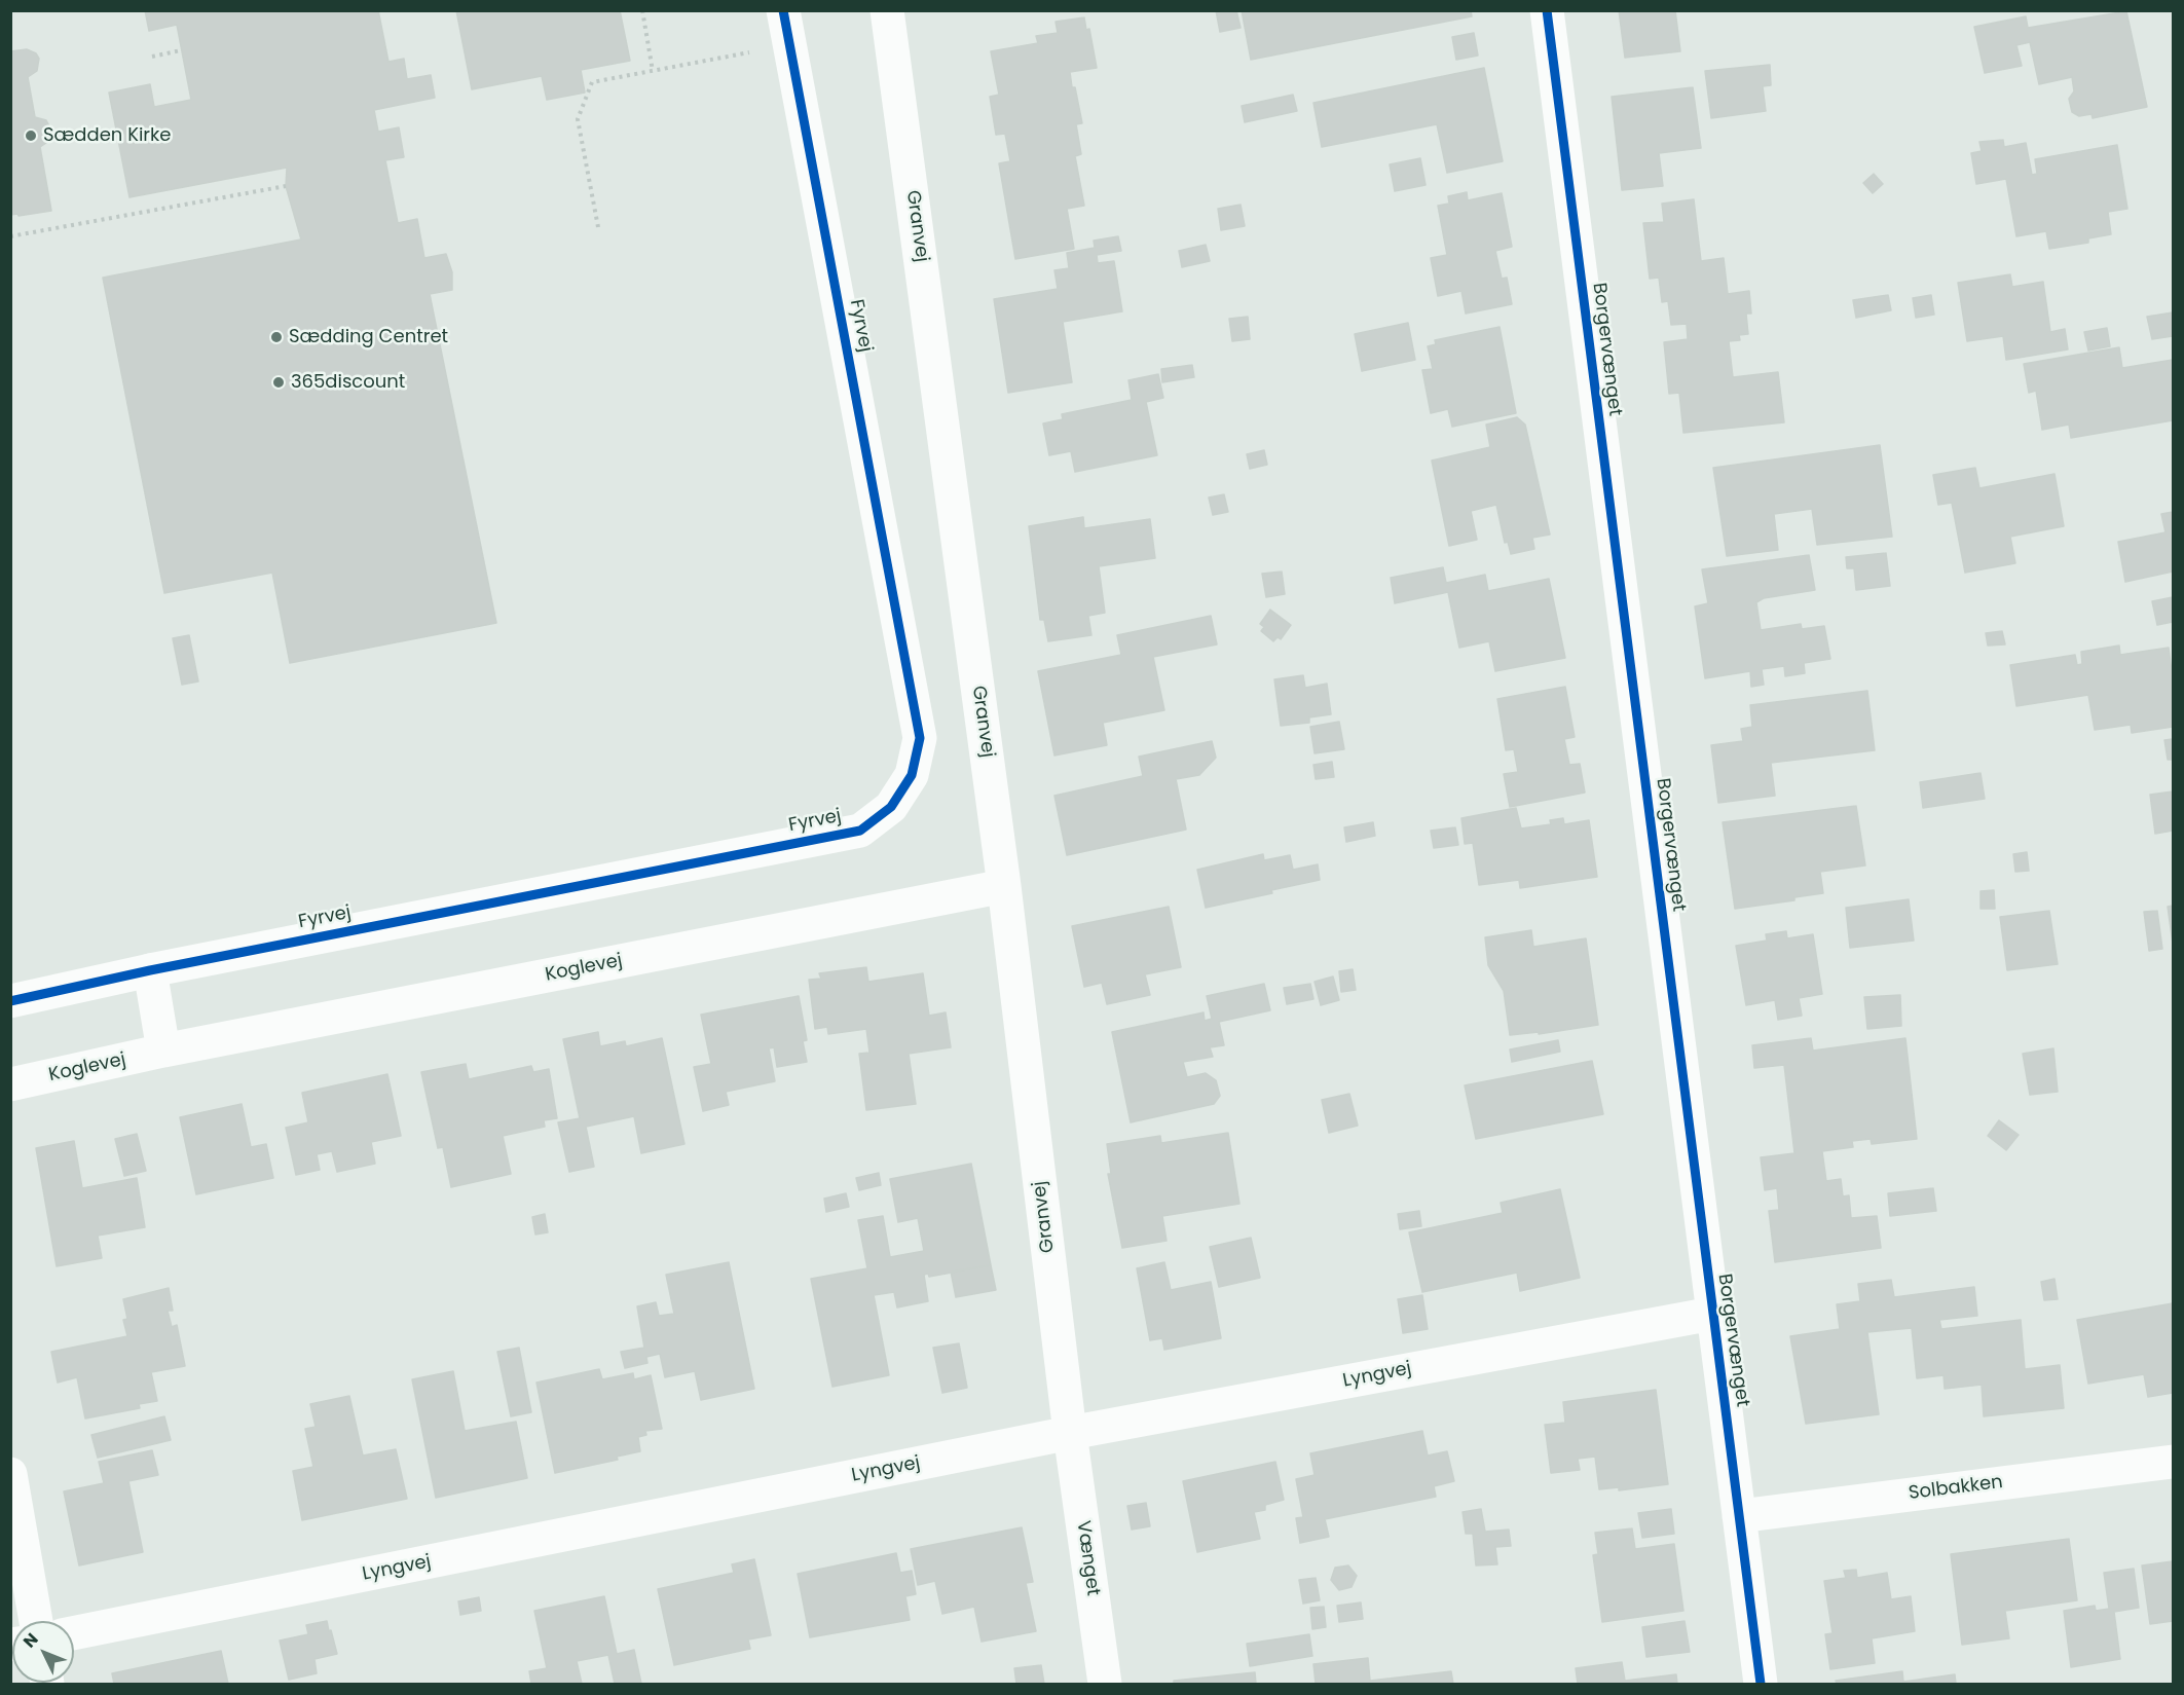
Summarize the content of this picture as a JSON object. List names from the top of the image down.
{
  "streets": {
    "street": [
      "Granvej",
      "Fyrvej",
      "Borgervænget",
      "Koglevej",
      "Lyngvej",
      "Solbakken",
      "Vænget"
    ]
  },
  "crossings": [
    ["Granvej", "Koglevej"],
    ["Granvej", "Lyngvej"],
    ["Granvej", "Vænget"],
    ["Borgervænget", "Lyngvej"],
    ["Borgervænget", "Solbakken"],
    ["Lyngvej", "Vænget"]
  ],
  "places": ["Sædden Kirke", "Sædding Centret", "365discount"],
  "north": "top left"
}
